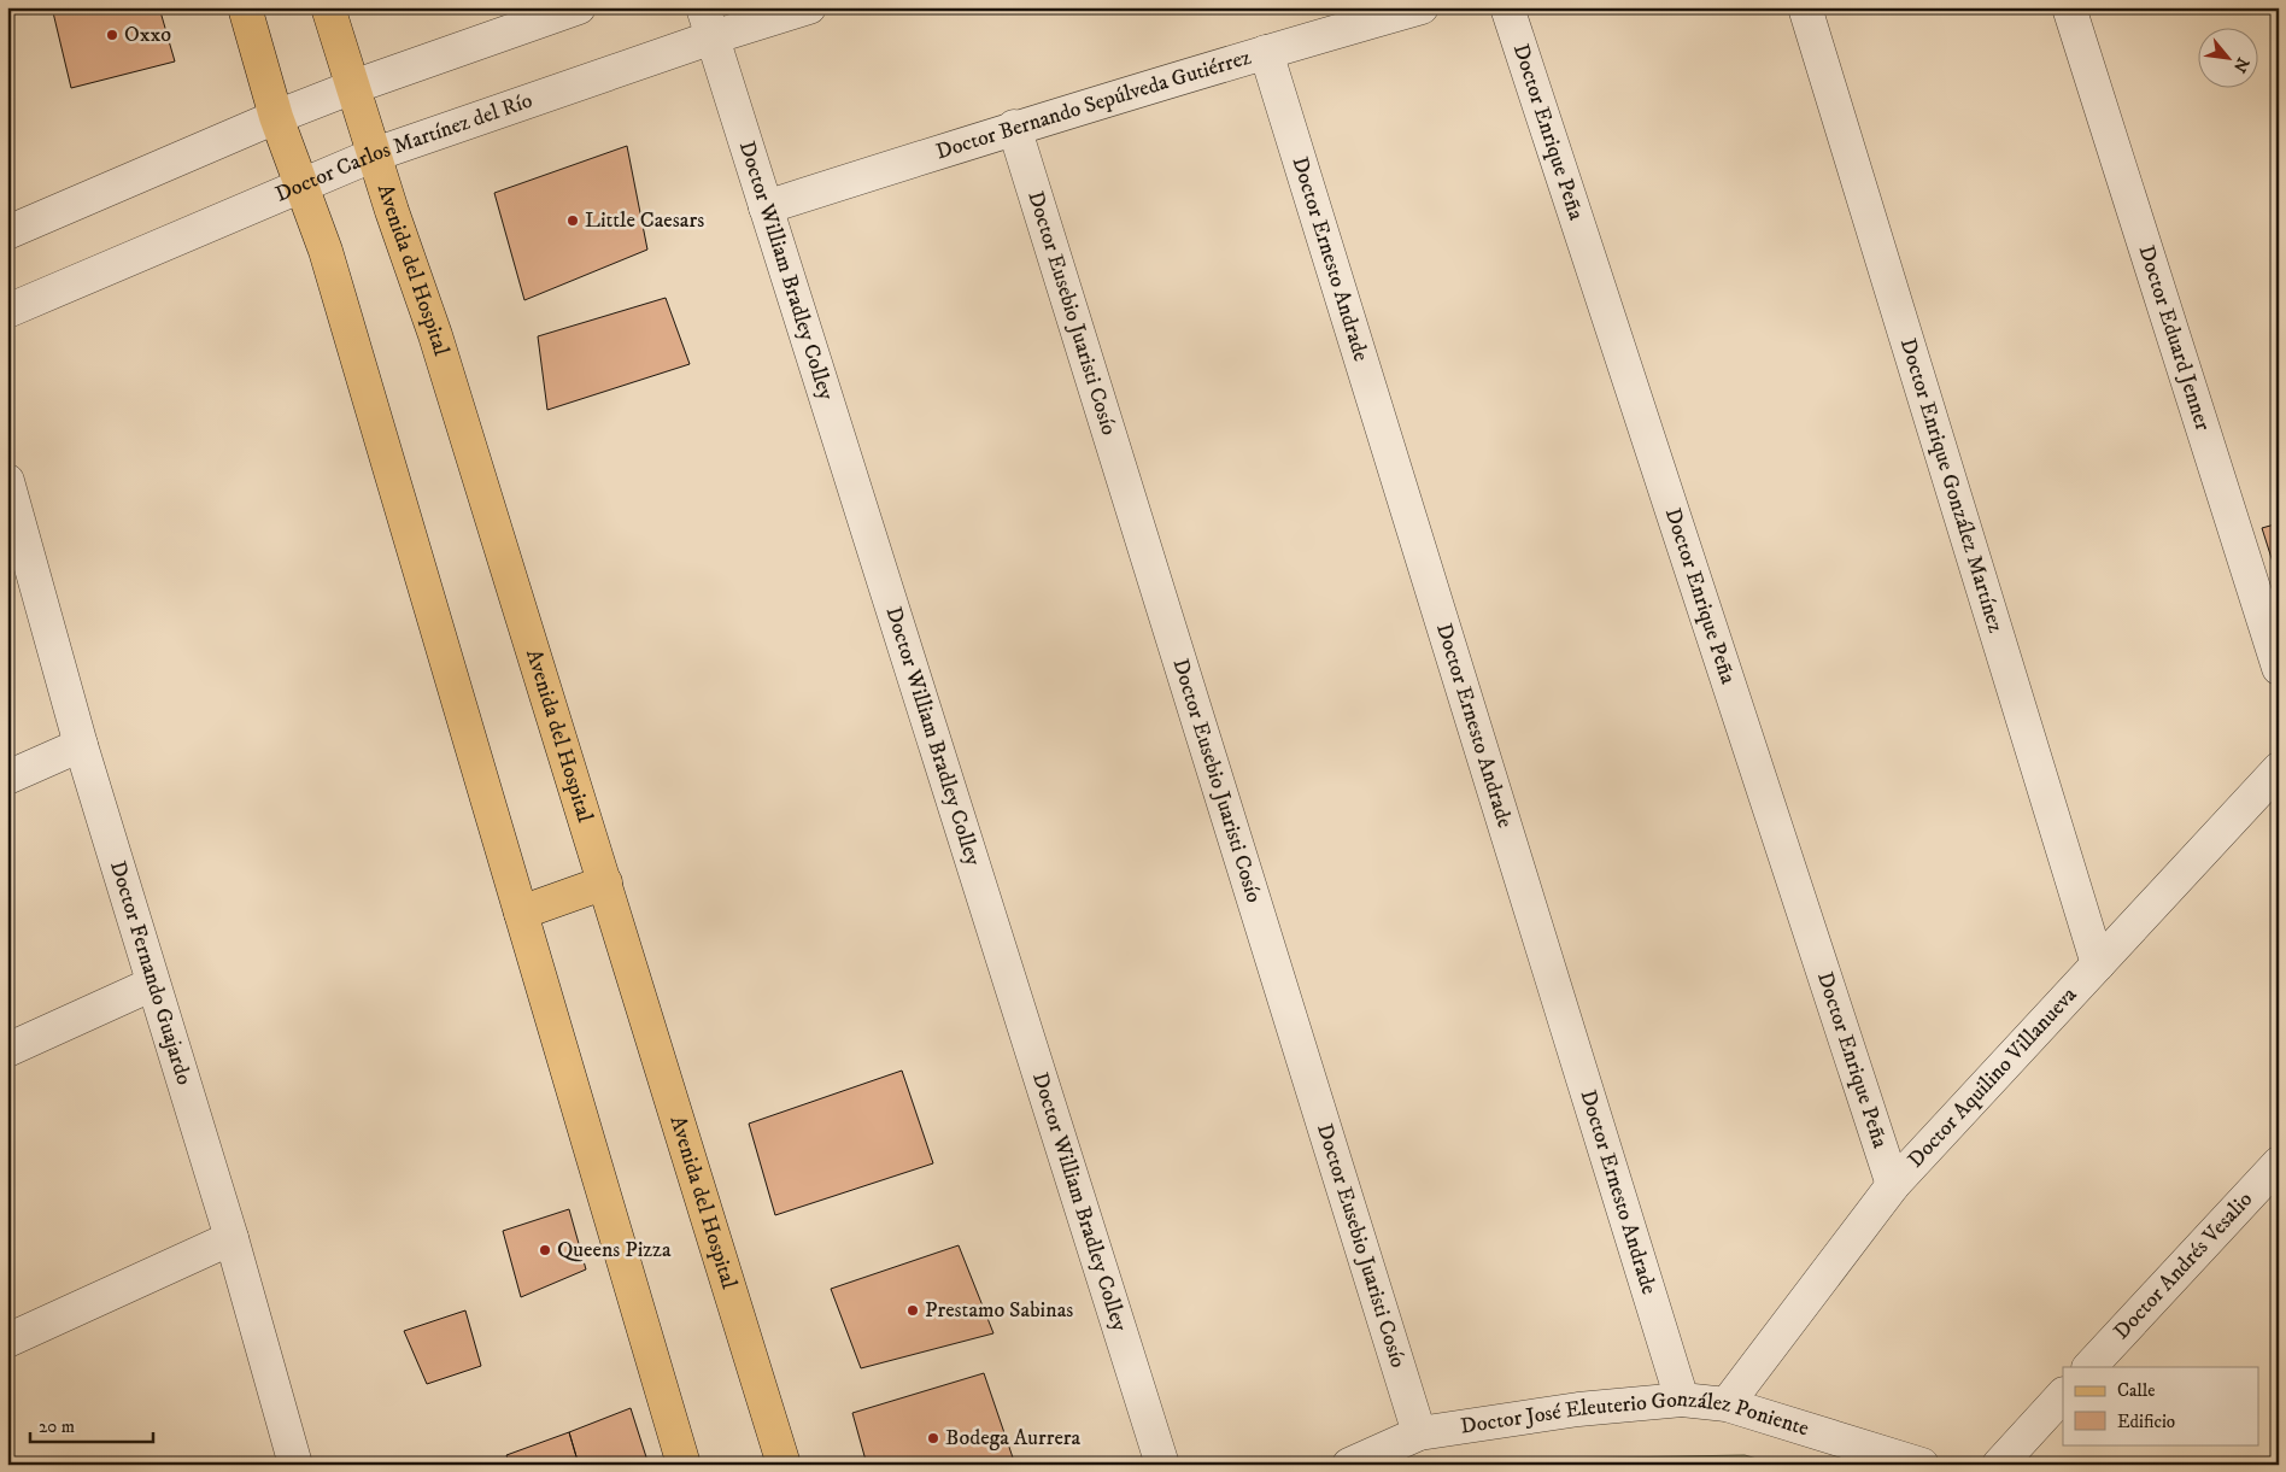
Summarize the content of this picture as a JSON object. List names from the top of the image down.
{
  "streets": {
    "main road": ["Avenida del Hospital"],
    "street": [
      "Doctor Bernando Sepúlveda Gutiérrez",
      "Doctor Enrique Peña",
      "Doctor Carlos Martínez del Río",
      "Doctor Ernesto Andrade",
      "Doctor William Bradley Colley",
      "Doctor Eusebio Juaristi Cosío",
      "Doctor Eduard Jenner",
      "Doctor Enrique González Martínez",
      "Doctor Fernando Guajardo",
      "Doctor Aquilino Villanueva",
      "Doctor Andrés Vesalio",
      "Doctor José Eleuterio González Poniente"
    ]
  },
  "crossings": [
    ["Doctor Bernando Sepúlveda Gutiérrez", "Doctor Ernesto Andrade"],
    ["Doctor Bernando Sepúlveda Gutiérrez", "Doctor William Bradley Colley"],
    ["Doctor Bernando Sepúlveda Gutiérrez", "Doctor Eusebio Juaristi Cosío"],
    ["Doctor Enrique Peña", "Doctor Aquilino Villanueva"],
    ["Doctor Carlos Martínez del Río", "Avenida del Hospital"],
    ["Doctor Carlos Martínez del Río", "Doctor William Bradley Colley"],
    ["Doctor Ernesto Andrade", "Doctor José Eleuterio González Poniente"],
    ["Doctor Eusebio Juaristi Cosío", "Doctor José Eleuterio González Poniente"],
    ["Doctor Enrique González Martínez", "Doctor Aquilino Villanueva"],
    ["Doctor Aquilino Villanueva", "Doctor José Eleuterio González Poniente"]
  ],
  "places": [
    "Oxxo",
    "Little Caesars",
    "Queens Pizza",
    "Prestamo Sabinas",
    "Bodega Aurrera"
  ],
  "legend": ["Calle", "Edificio"],
  "scale_bar": "20 m",
  "north": "bottom right"
}
